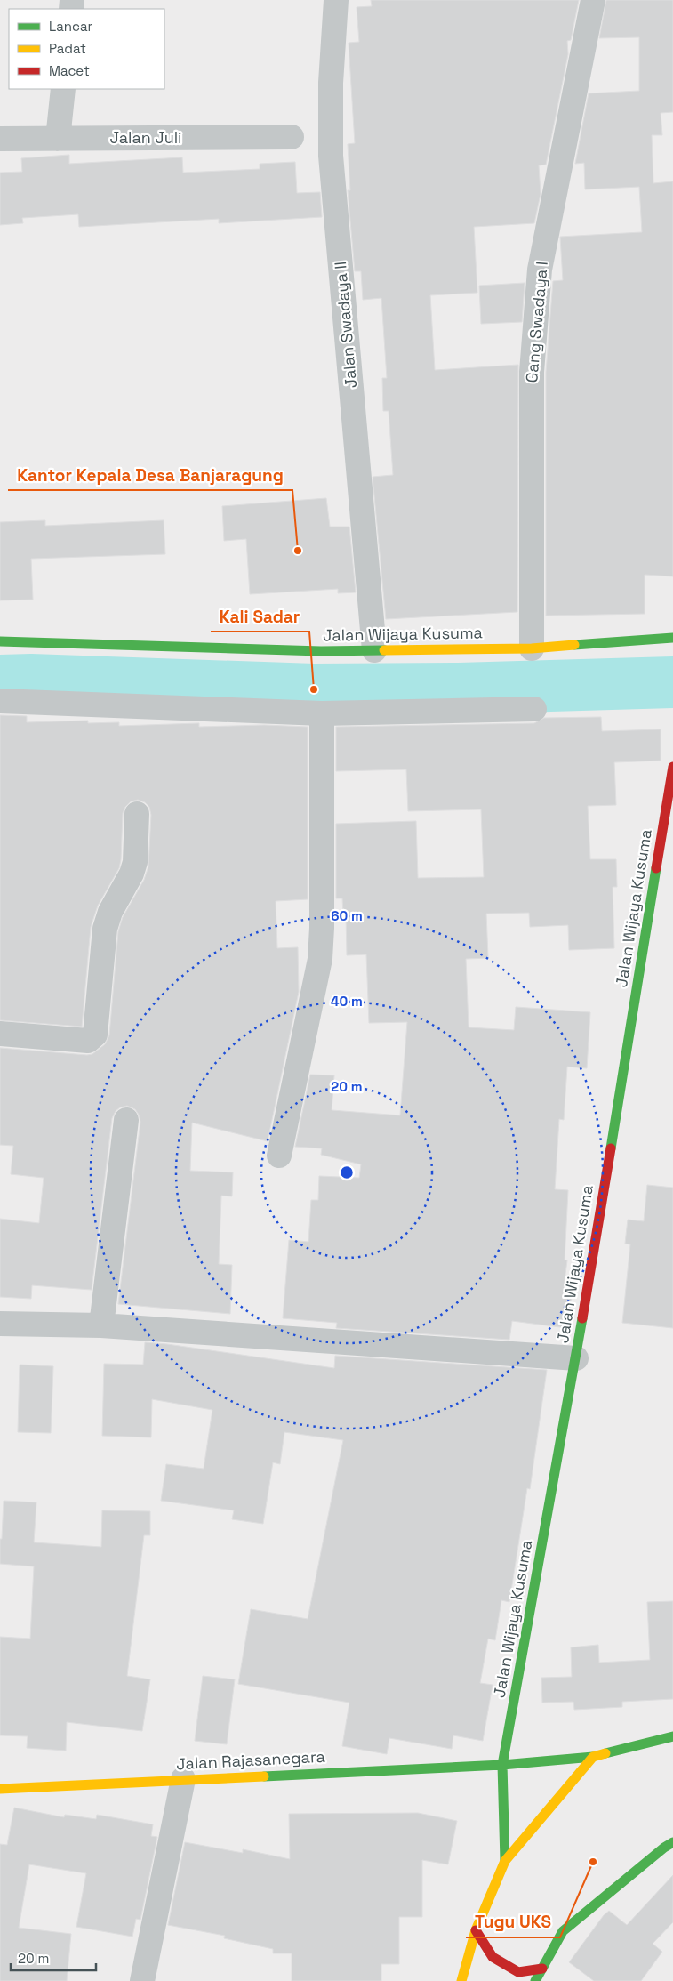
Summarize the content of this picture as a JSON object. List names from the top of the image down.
{
  "streets": {
    "street": [
      "Jalan Juli",
      "Gang Swadaya I",
      "Jalan Swadaya II",
      "Jalan Wijaya Kusuma",
      "Jalan Rajasanegara"
    ]
  },
  "crossings": [
    ["Gang Swadaya I", "Jalan Wijaya Kusuma"],
    ["Jalan Swadaya II", "Jalan Wijaya Kusuma"],
    ["Jalan Wijaya Kusuma", "Jalan Rajasanegara"]
  ],
  "places": ["Kantor Kepala Desa Banjaragung", "Kali Sadar", "Tugu UKS"],
  "legend": ["Lancar", "Padat", "Macet"],
  "scale_bar": "20 m",
  "rings": ["60 m", "40 m", "20 m"]
}
